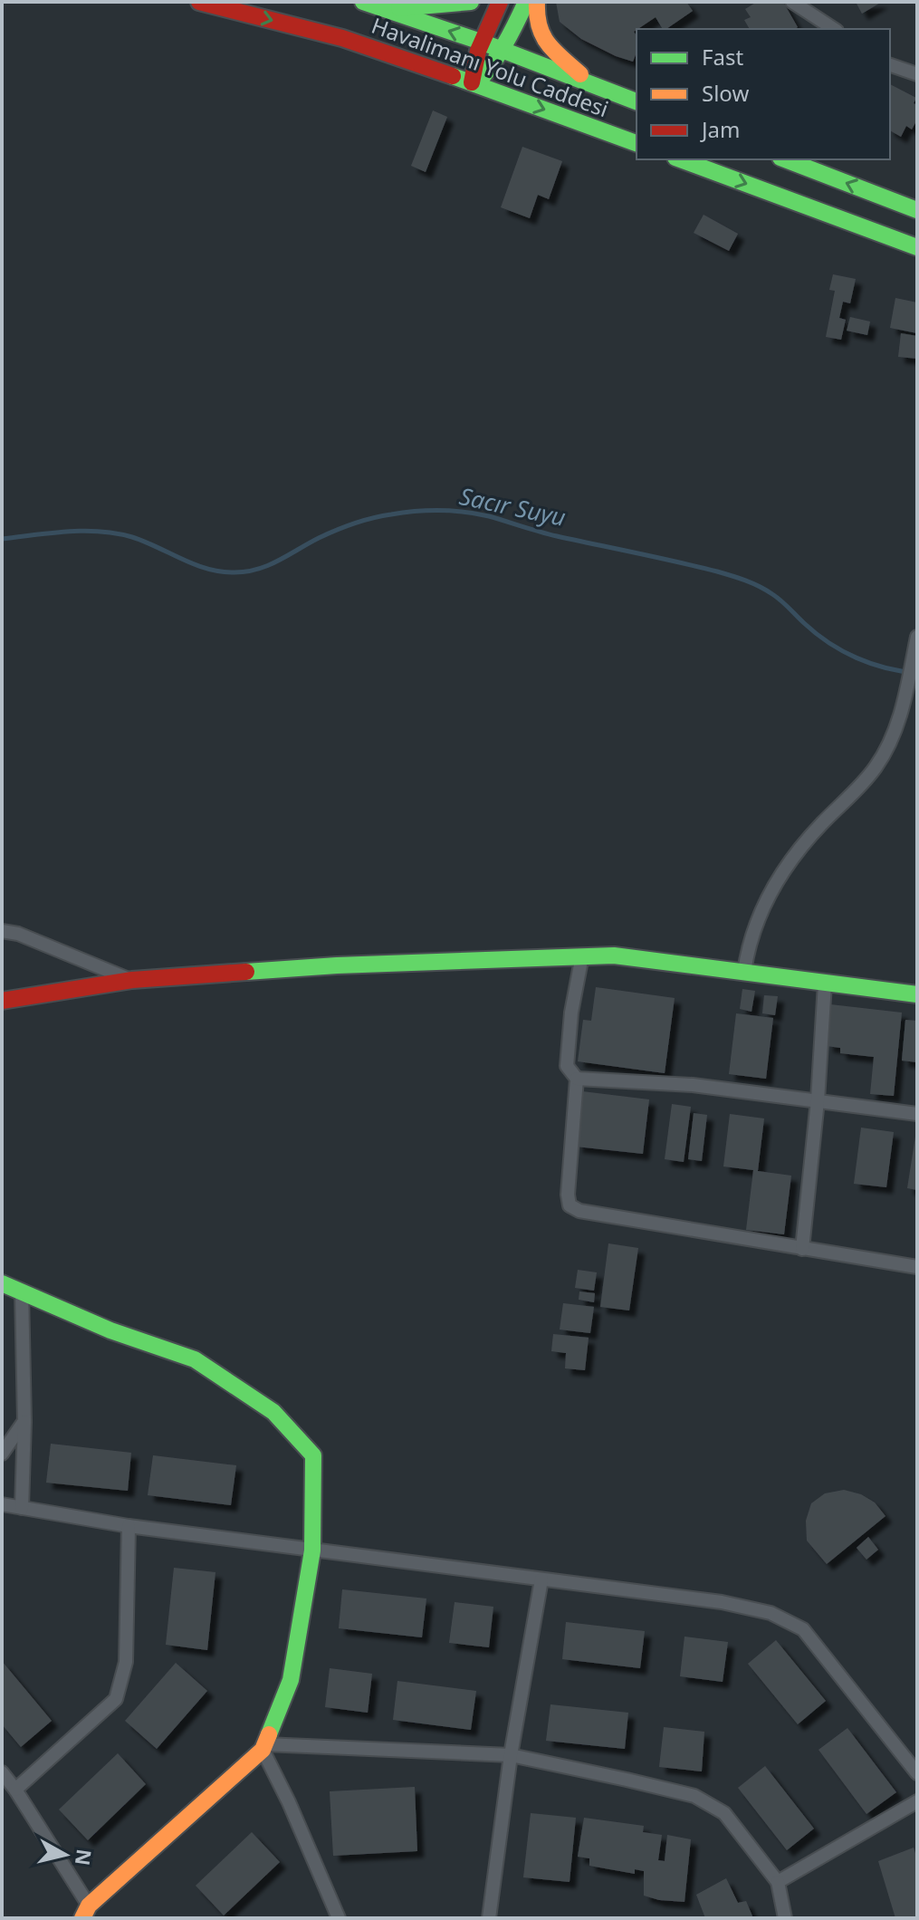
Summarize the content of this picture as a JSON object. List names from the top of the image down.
{
  "streets": {
    "main road": ["Havalimanı Yolu Caddesi"]
  },
  "water": ["Sacır Suyu"],
  "legend": ["Fast", "Slow", "Jam"],
  "north": "right"
}
